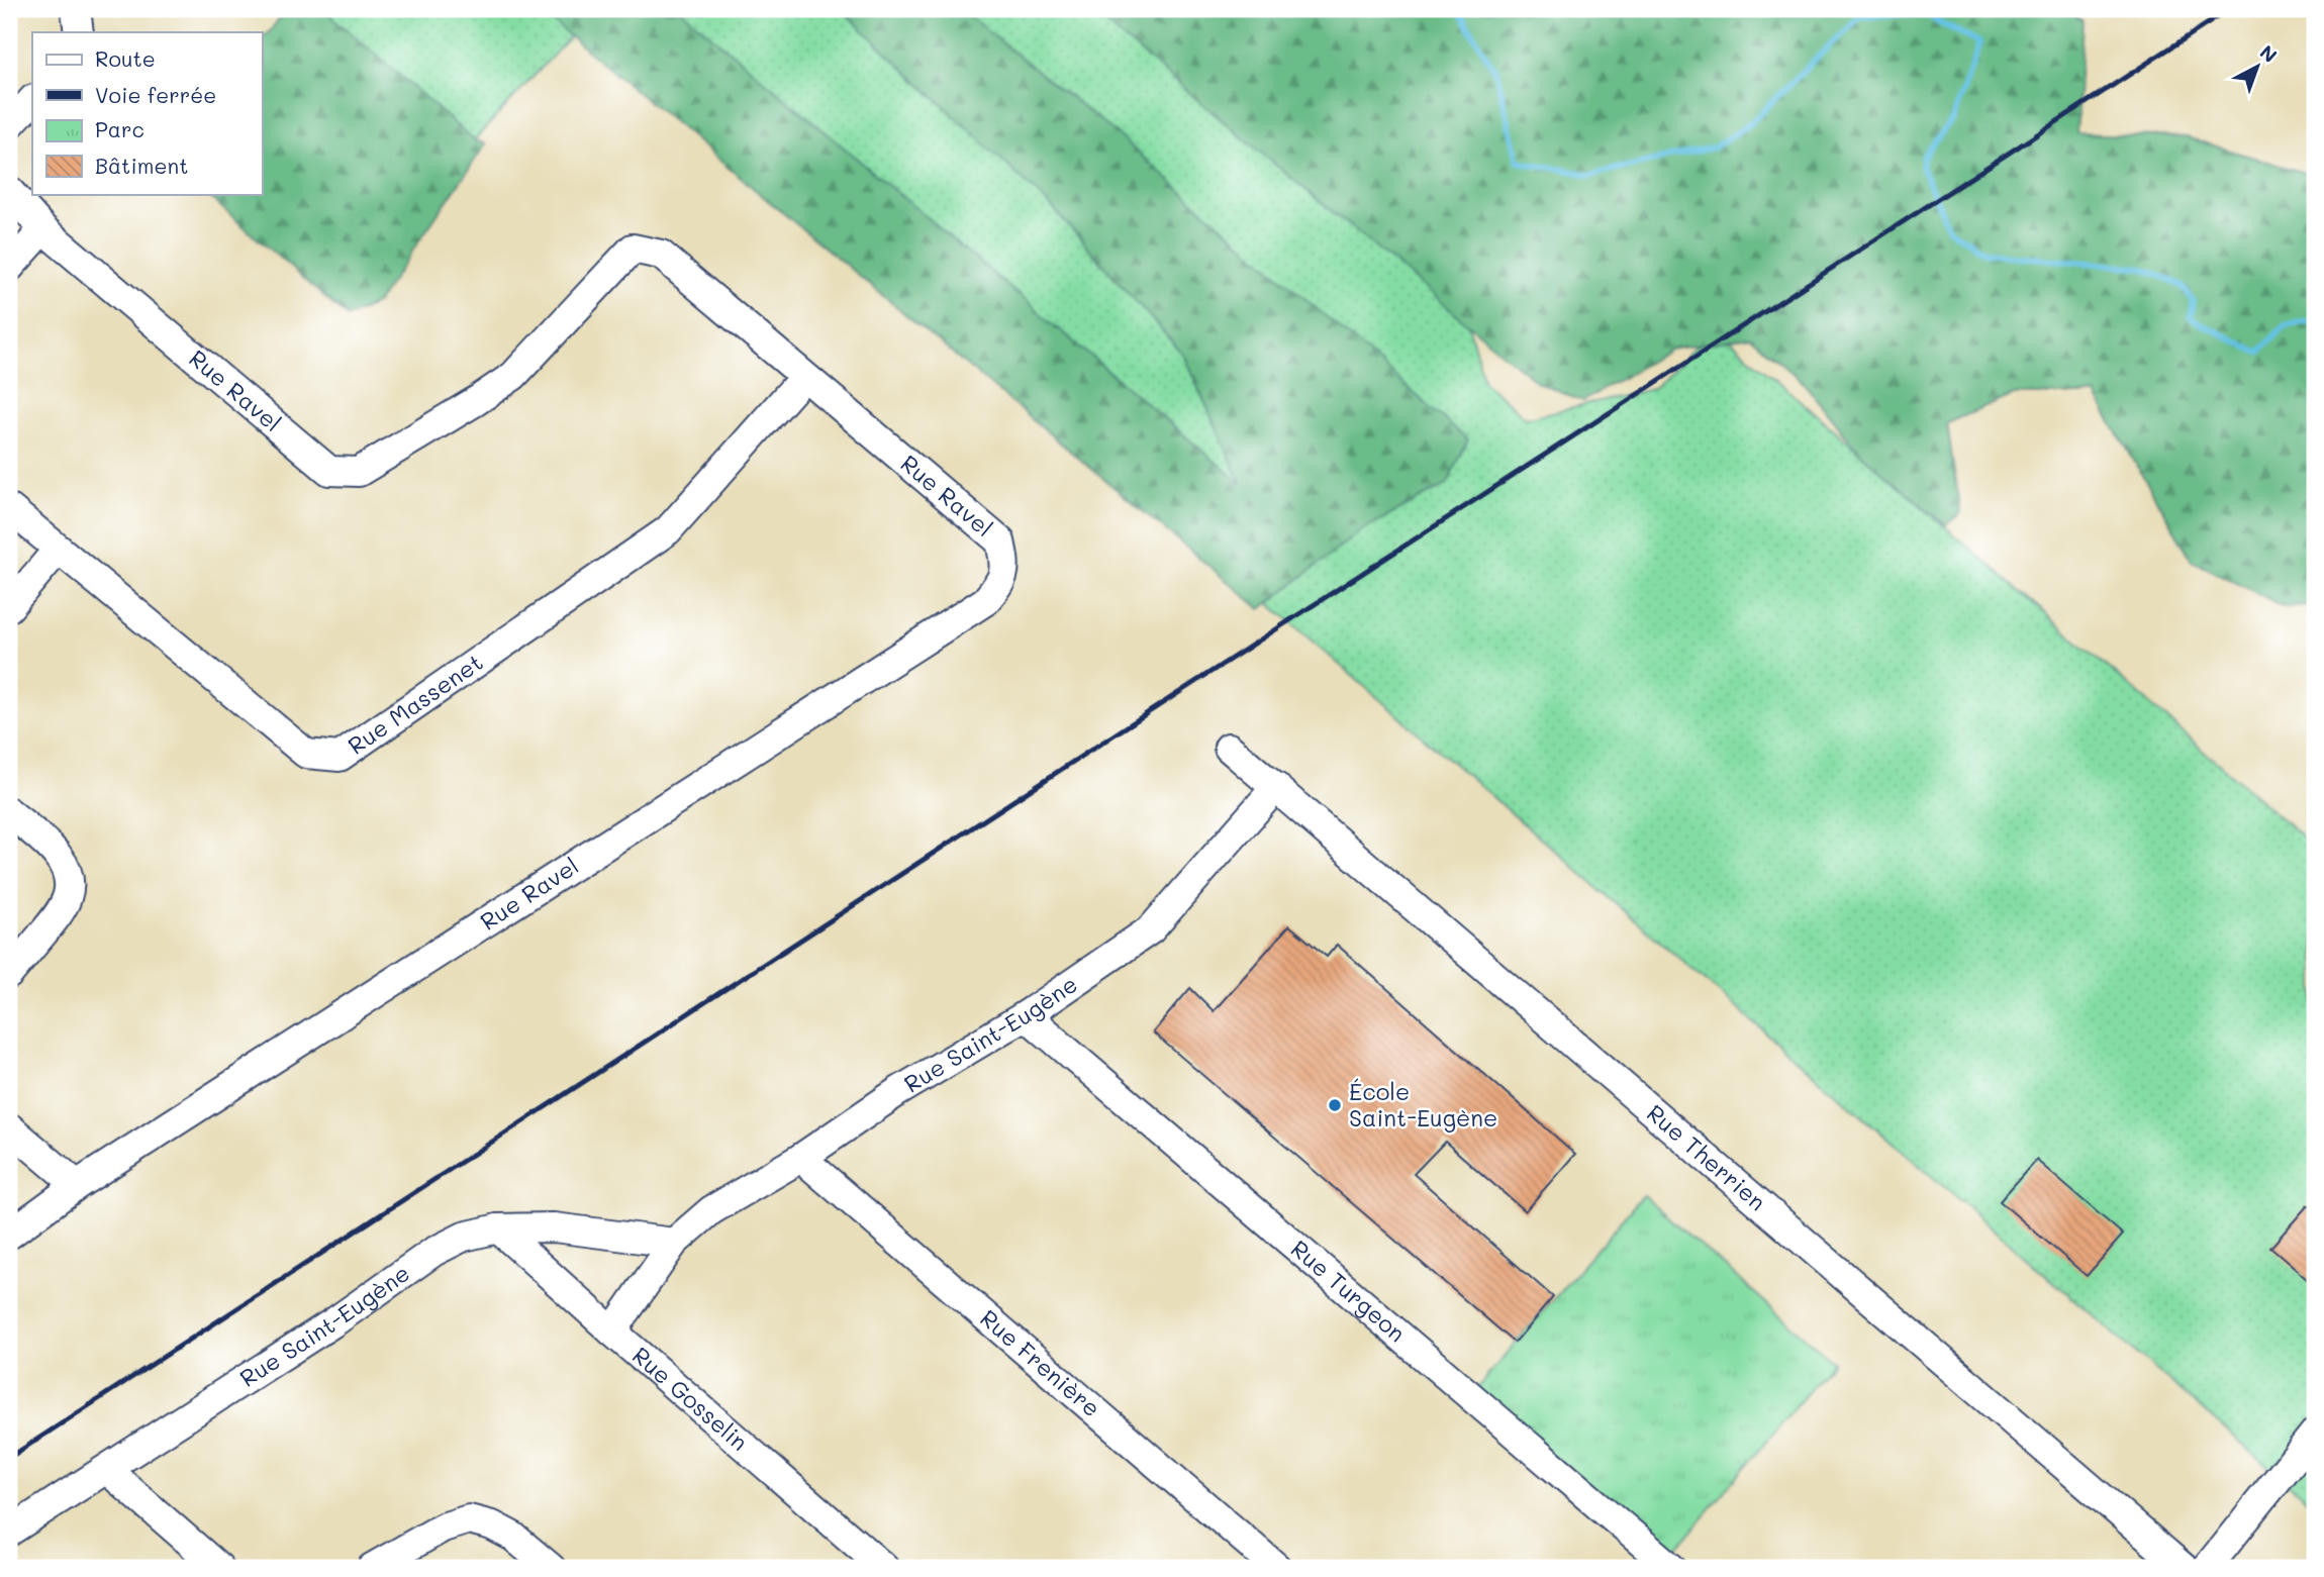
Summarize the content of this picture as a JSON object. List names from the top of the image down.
{
  "streets": {
    "street": [
      "Rue Ravel",
      "Rue Massenet",
      "Rue Saint-Eugène",
      "Rue Therrien",
      "Rue Turgeon",
      "Rue Frenière",
      "Rue Gosselin"
    ]
  },
  "crossings": [
    ["Rue Ravel", "Rue Massenet"],
    ["Rue Saint-Eugène", "Rue Therrien"],
    ["Rue Saint-Eugène", "Rue Turgeon"],
    ["Rue Saint-Eugène", "Rue Frenière"],
    ["Rue Saint-Eugène", "Rue Gosselin"]
  ],
  "places": ["École Saint-Eugène"],
  "legend": [
    "Route",
    "Voie ferrée",
    "Parc",
    "Bâtiment"
  ],
  "north": "top right"
}
